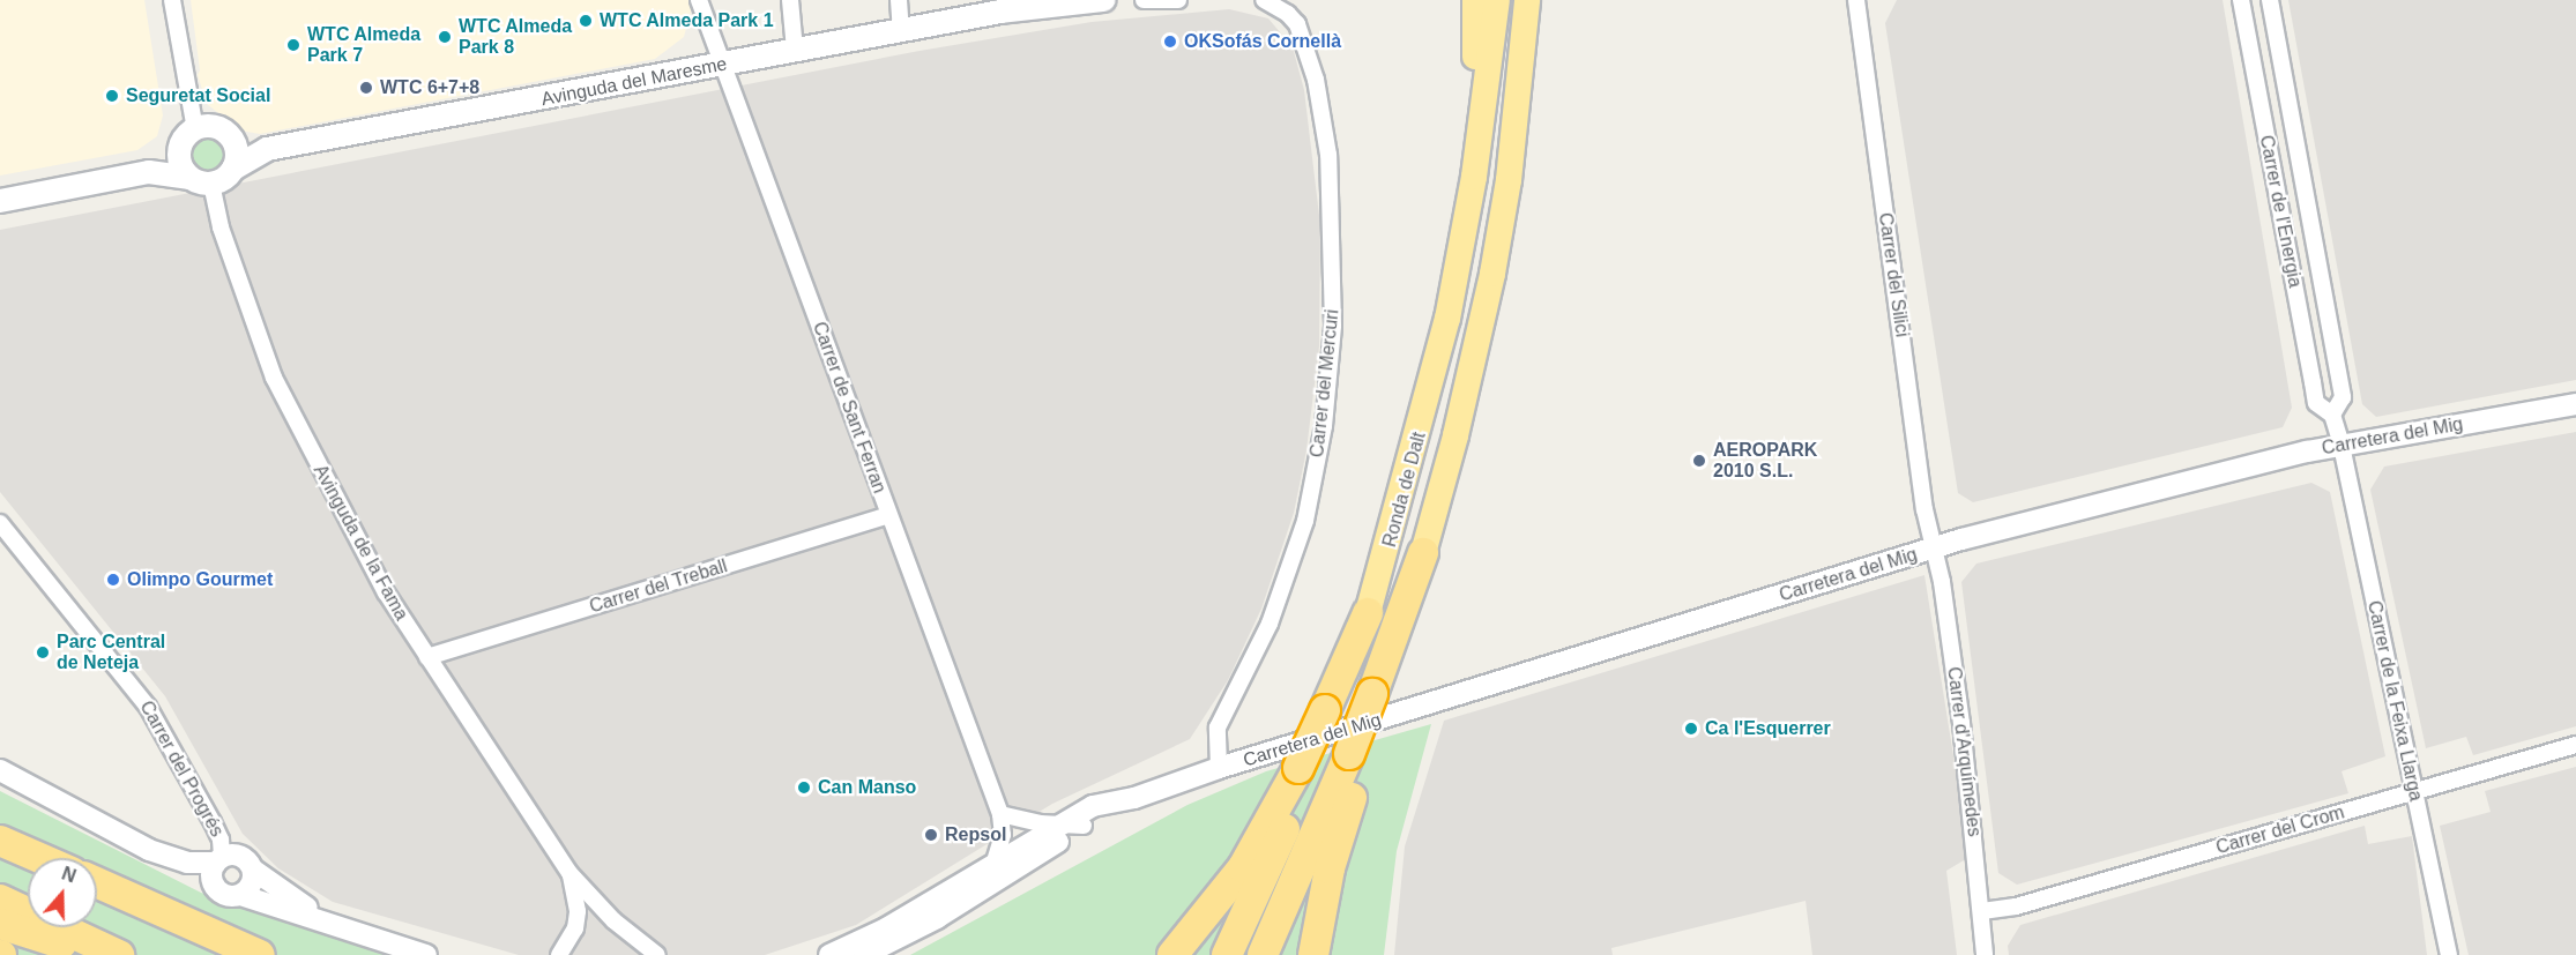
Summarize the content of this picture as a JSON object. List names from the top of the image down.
{
  "streets": {
    "highway": ["Ronda de Dalt"],
    "main road": ["Avinguda del Maresme"],
    "street": [
      "Carrer de l'Energia",
      "Carrer del Silici",
      "Carrer del Mercuri",
      "Carrer de Sant Ferran",
      "Carretera del Mig",
      "Avinguda de la Fama",
      "Carrer del Treball",
      "Carrer de la Feixa Llarga",
      "Carrer d'Arquímedes",
      "Carrer del Progrés",
      "Carrer del Crom"
    ]
  },
  "crossings": [
    ["Avinguda del Maresme", "Carrer de Sant Ferran"],
    ["Avinguda del Maresme", "Avinguda de la Fama"],
    ["Carrer de l'Energia", "Carretera del Mig"],
    ["Carrer de l'Energia", "Carrer de la Feixa Llarga"],
    ["Carrer del Silici", "Carretera del Mig"],
    ["Carrer del Silici", "Carrer d'Arquímedes"],
    ["Carrer del Mercuri", "Carretera del Mig"],
    ["Carrer de Sant Ferran", "Carretera del Mig"],
    ["Carrer de Sant Ferran", "Carrer del Treball"],
    ["Carretera del Mig", "Carrer de la Feixa Llarga"],
    ["Carretera del Mig", "Carrer d'Arquímedes"],
    ["Avinguda de la Fama", "Carrer del Treball"],
    ["Carrer de la Feixa Llarga", "Carrer del Crom"],
    ["Carrer d'Arquímedes", "Carrer del Crom"]
  ],
  "places": [
    "WTC Almeda Park 1",
    "WTC Almeda Park 8",
    "OKSofás Cornellà",
    "WTC Almeda Park 7",
    "WTC 6+7+8",
    "Seguretat Social",
    "AEROPARK 2010 S.L.",
    "Olimpo Gourmet",
    "Parc Central de Neteja",
    "Ca l'Esquerrer",
    "Can Manso",
    "Repsol"
  ],
  "north": "top"
}
